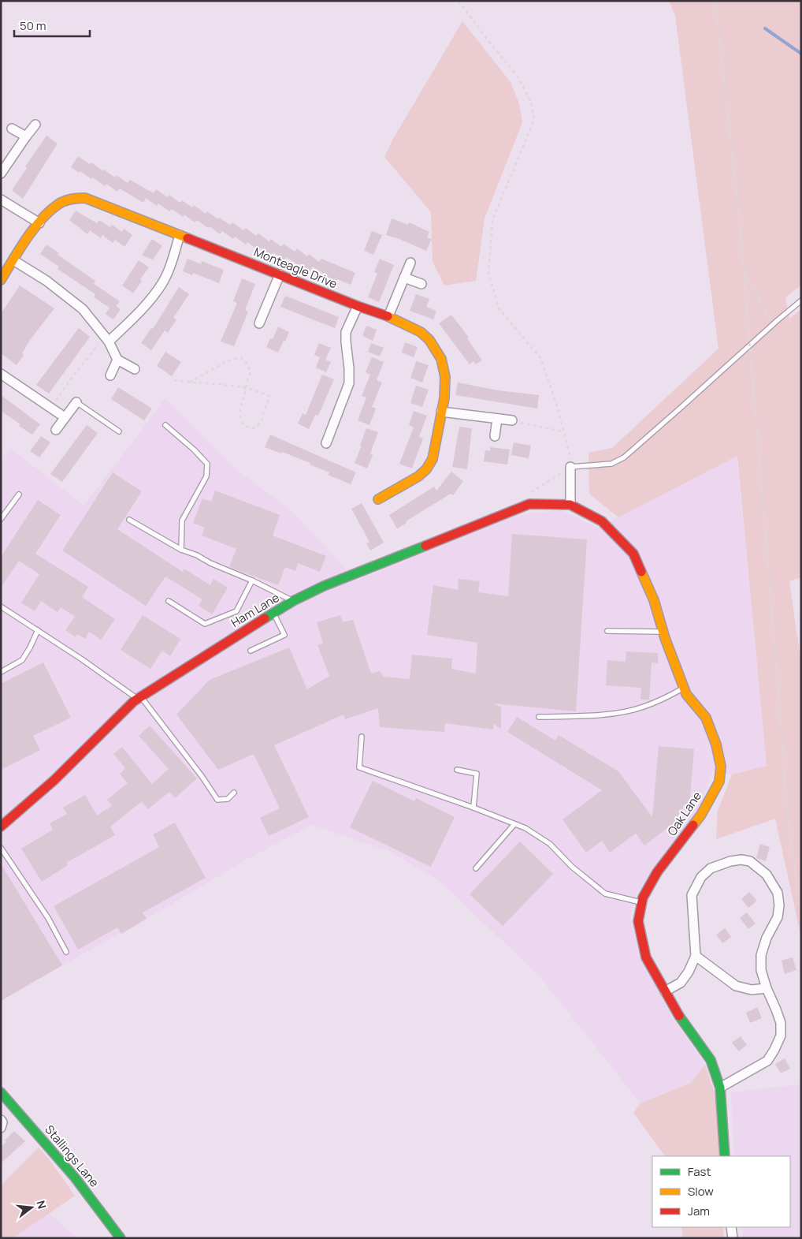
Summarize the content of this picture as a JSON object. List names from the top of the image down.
{
  "streets": {
    "street": [
      "Monteagle Drive",
      "Ham Lane",
      "Oak Lane",
      "Stallings Lane"
    ]
  },
  "crossings": [
    ["Ham Lane", "Oak Lane"]
  ],
  "legend": ["Fast", "Slow", "Jam"],
  "scale_bar": "50 m",
  "north": "right"
}
